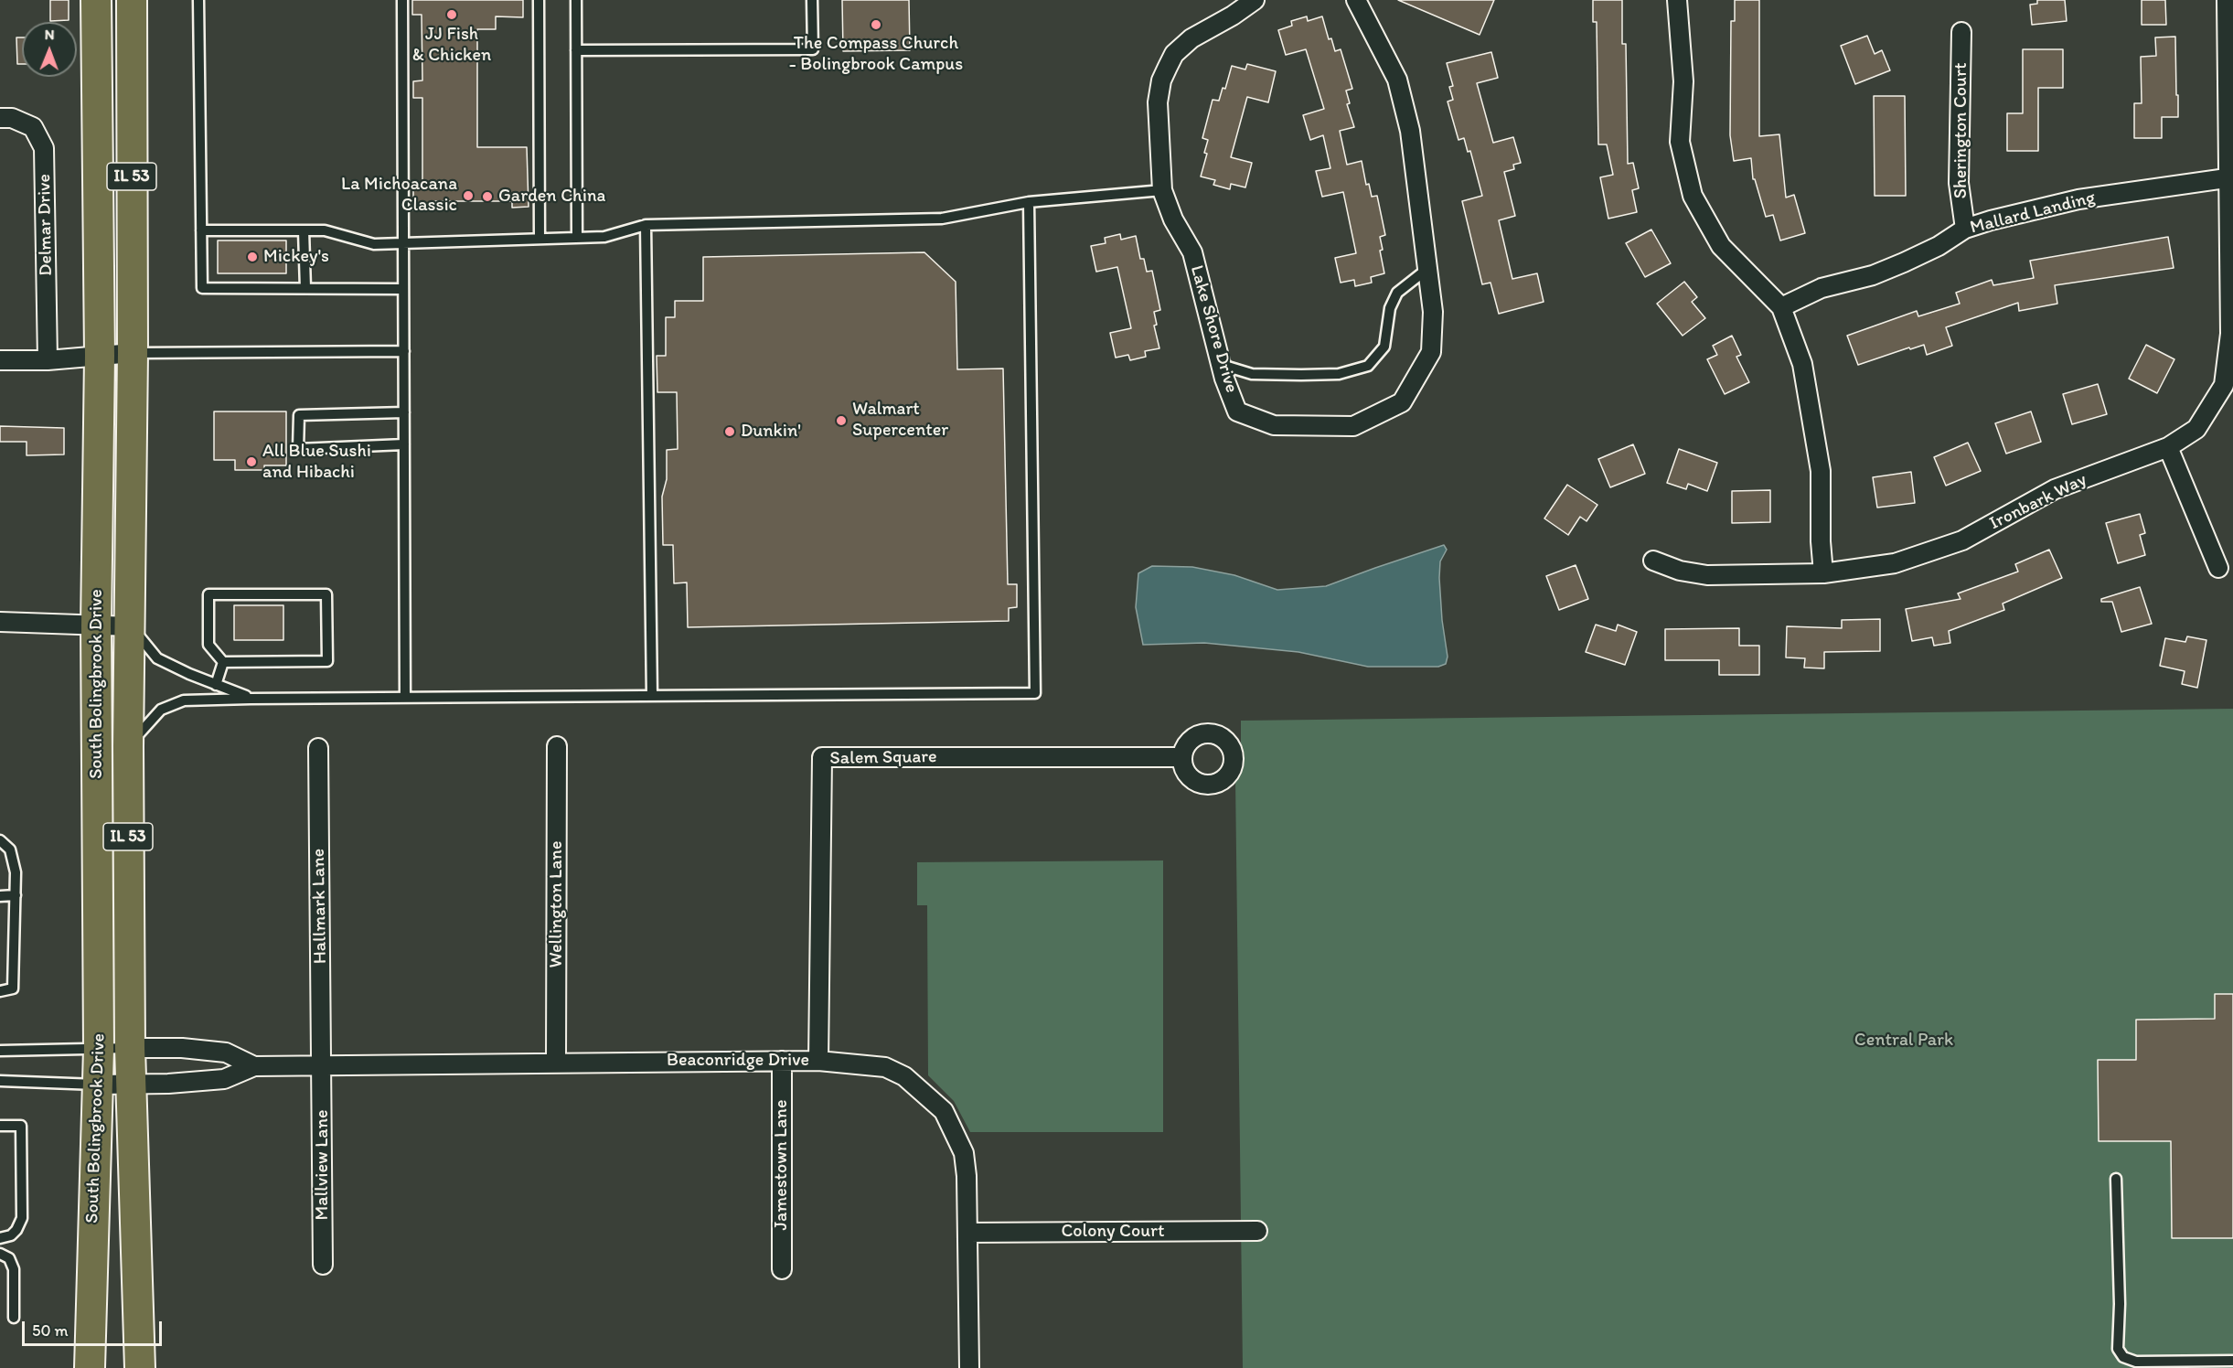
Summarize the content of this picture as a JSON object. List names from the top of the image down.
{
  "streets": {
    "main road": ["IL 53", "South Bolingbrook Drive"],
    "street": [
      "Sherington Court",
      "Mallard Landing",
      "Delmar Drive",
      "Lake Shore Drive",
      "Ironbark Way",
      "Salem Square",
      "Wellington Lane",
      "Hallmark Lane",
      "Beaconridge Drive",
      "Mallview Lane",
      "Jamestown Lane",
      "Colony Court"
    ]
  },
  "crossings": [
    ["Sherington Court", "Mallard Landing"],
    ["Mallard Landing", "Ironbark Way"],
    ["South Bolingbrook Drive", "Beaconridge Drive"],
    ["Salem Square", "Beaconridge Drive"],
    ["Wellington Lane", "Beaconridge Drive"],
    ["Hallmark Lane", "Beaconridge Drive"],
    ["Hallmark Lane", "Mallview Lane"],
    ["Beaconridge Drive", "Mallview Lane"],
    ["Beaconridge Drive", "Jamestown Lane"],
    ["Beaconridge Drive", "Colony Court"]
  ],
  "parks": ["Central Park"],
  "places": [
    "JJ Fish & Chicken",
    "The Compass Church - Bolingbrook Campus",
    "La Michoacana Classic",
    "Garden China",
    "Mickey's",
    "Walmart Supercenter",
    "Dunkin'",
    "All Blue Sushi and Hibachi"
  ],
  "scale_bar": "50 m",
  "north": "top"
}
